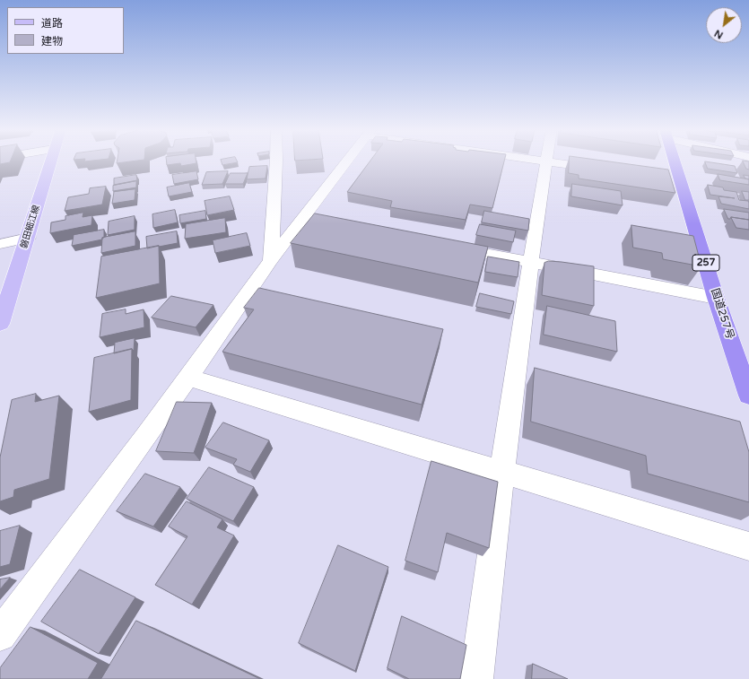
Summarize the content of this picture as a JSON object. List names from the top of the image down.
{
  "streets": {
    "highway": ["257", "国道257号"],
    "main road": ["磐田細江線"]
  },
  "legend": ["道路", "建物"],
  "north": "bottom left"
}
